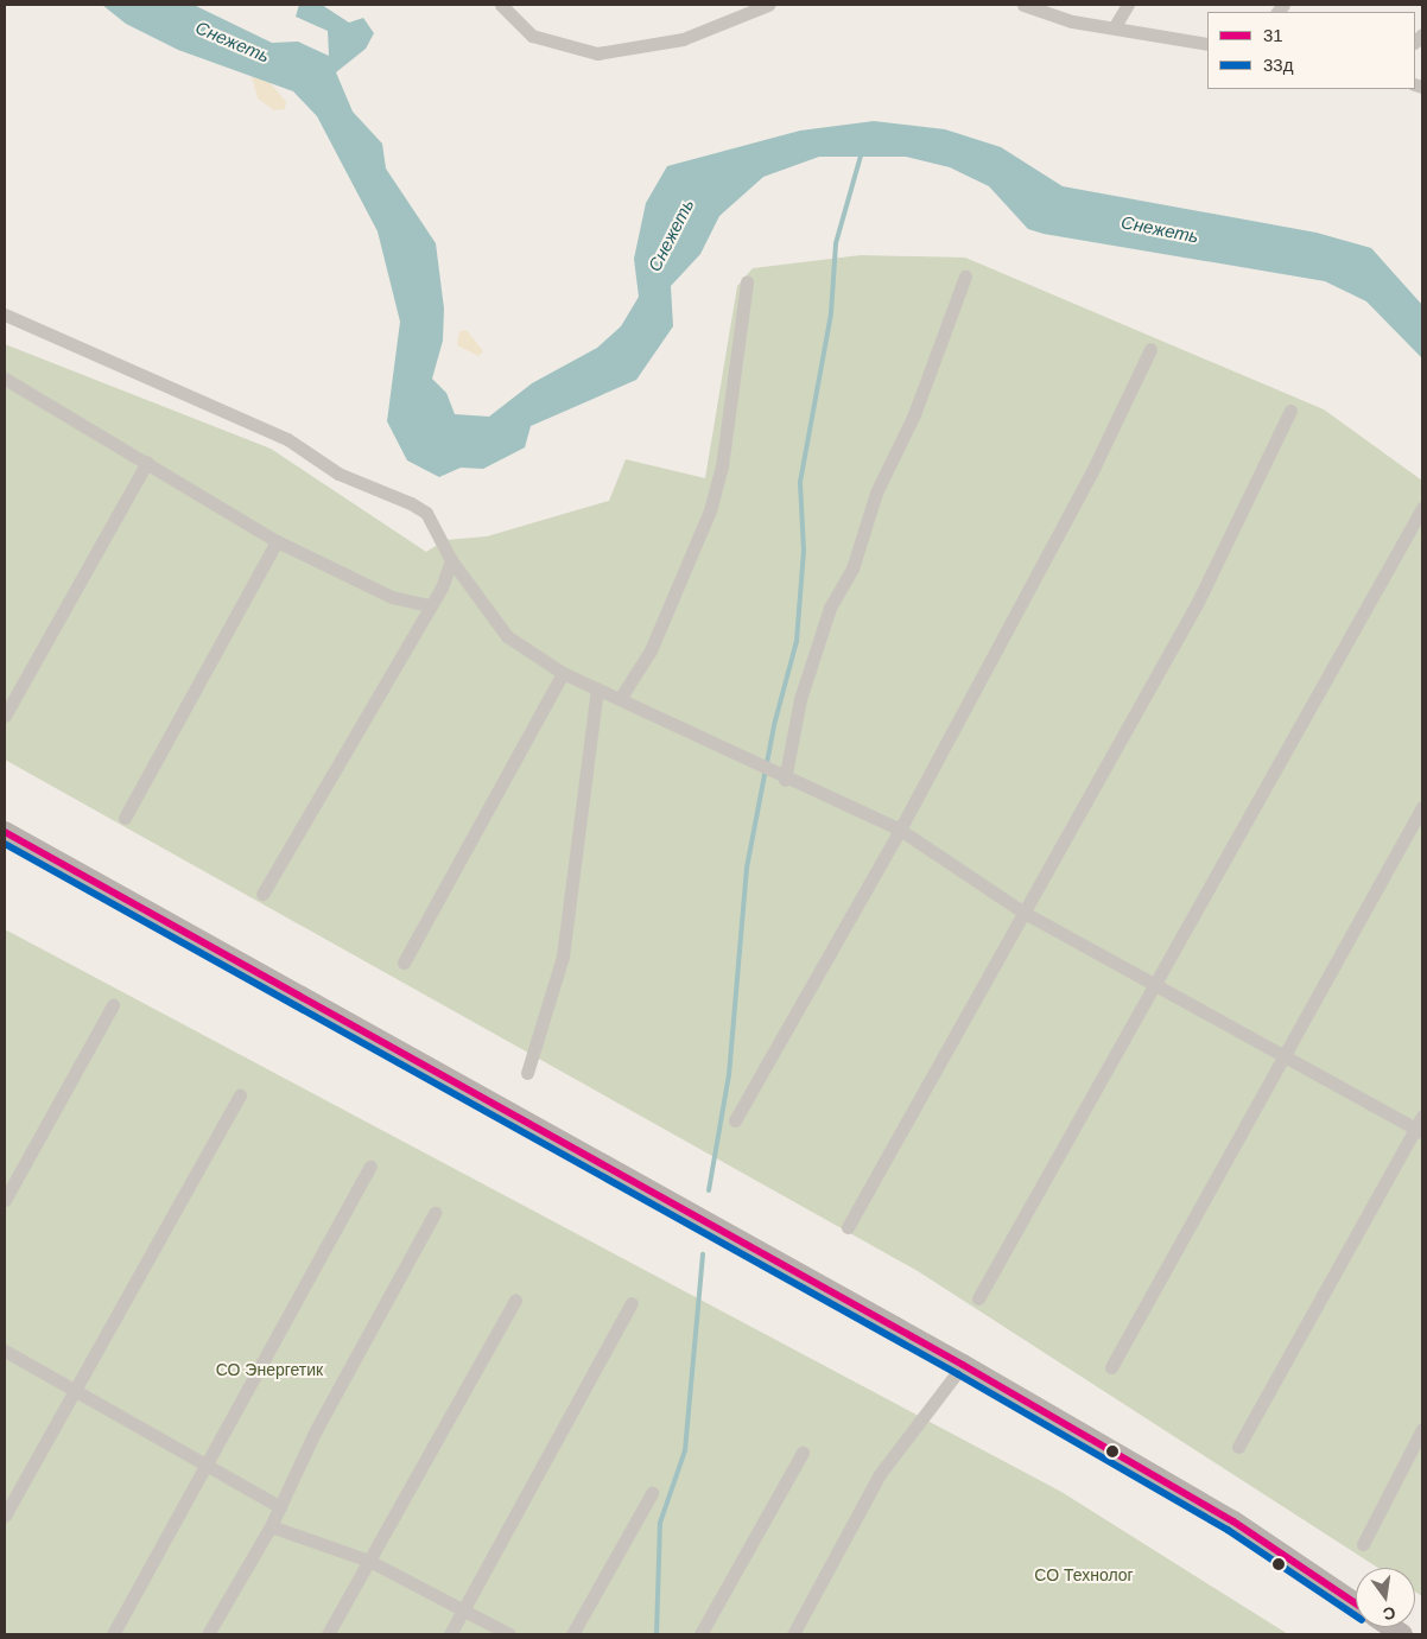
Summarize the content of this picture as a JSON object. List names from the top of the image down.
{
  "water": ["Снежеть"],
  "parks": ["СО Энергетик", "СО Технолог"],
  "lines": ["transit line 31", "transit line 33д"],
  "legend": ["31", "33д"],
  "north": "bottom"
}
